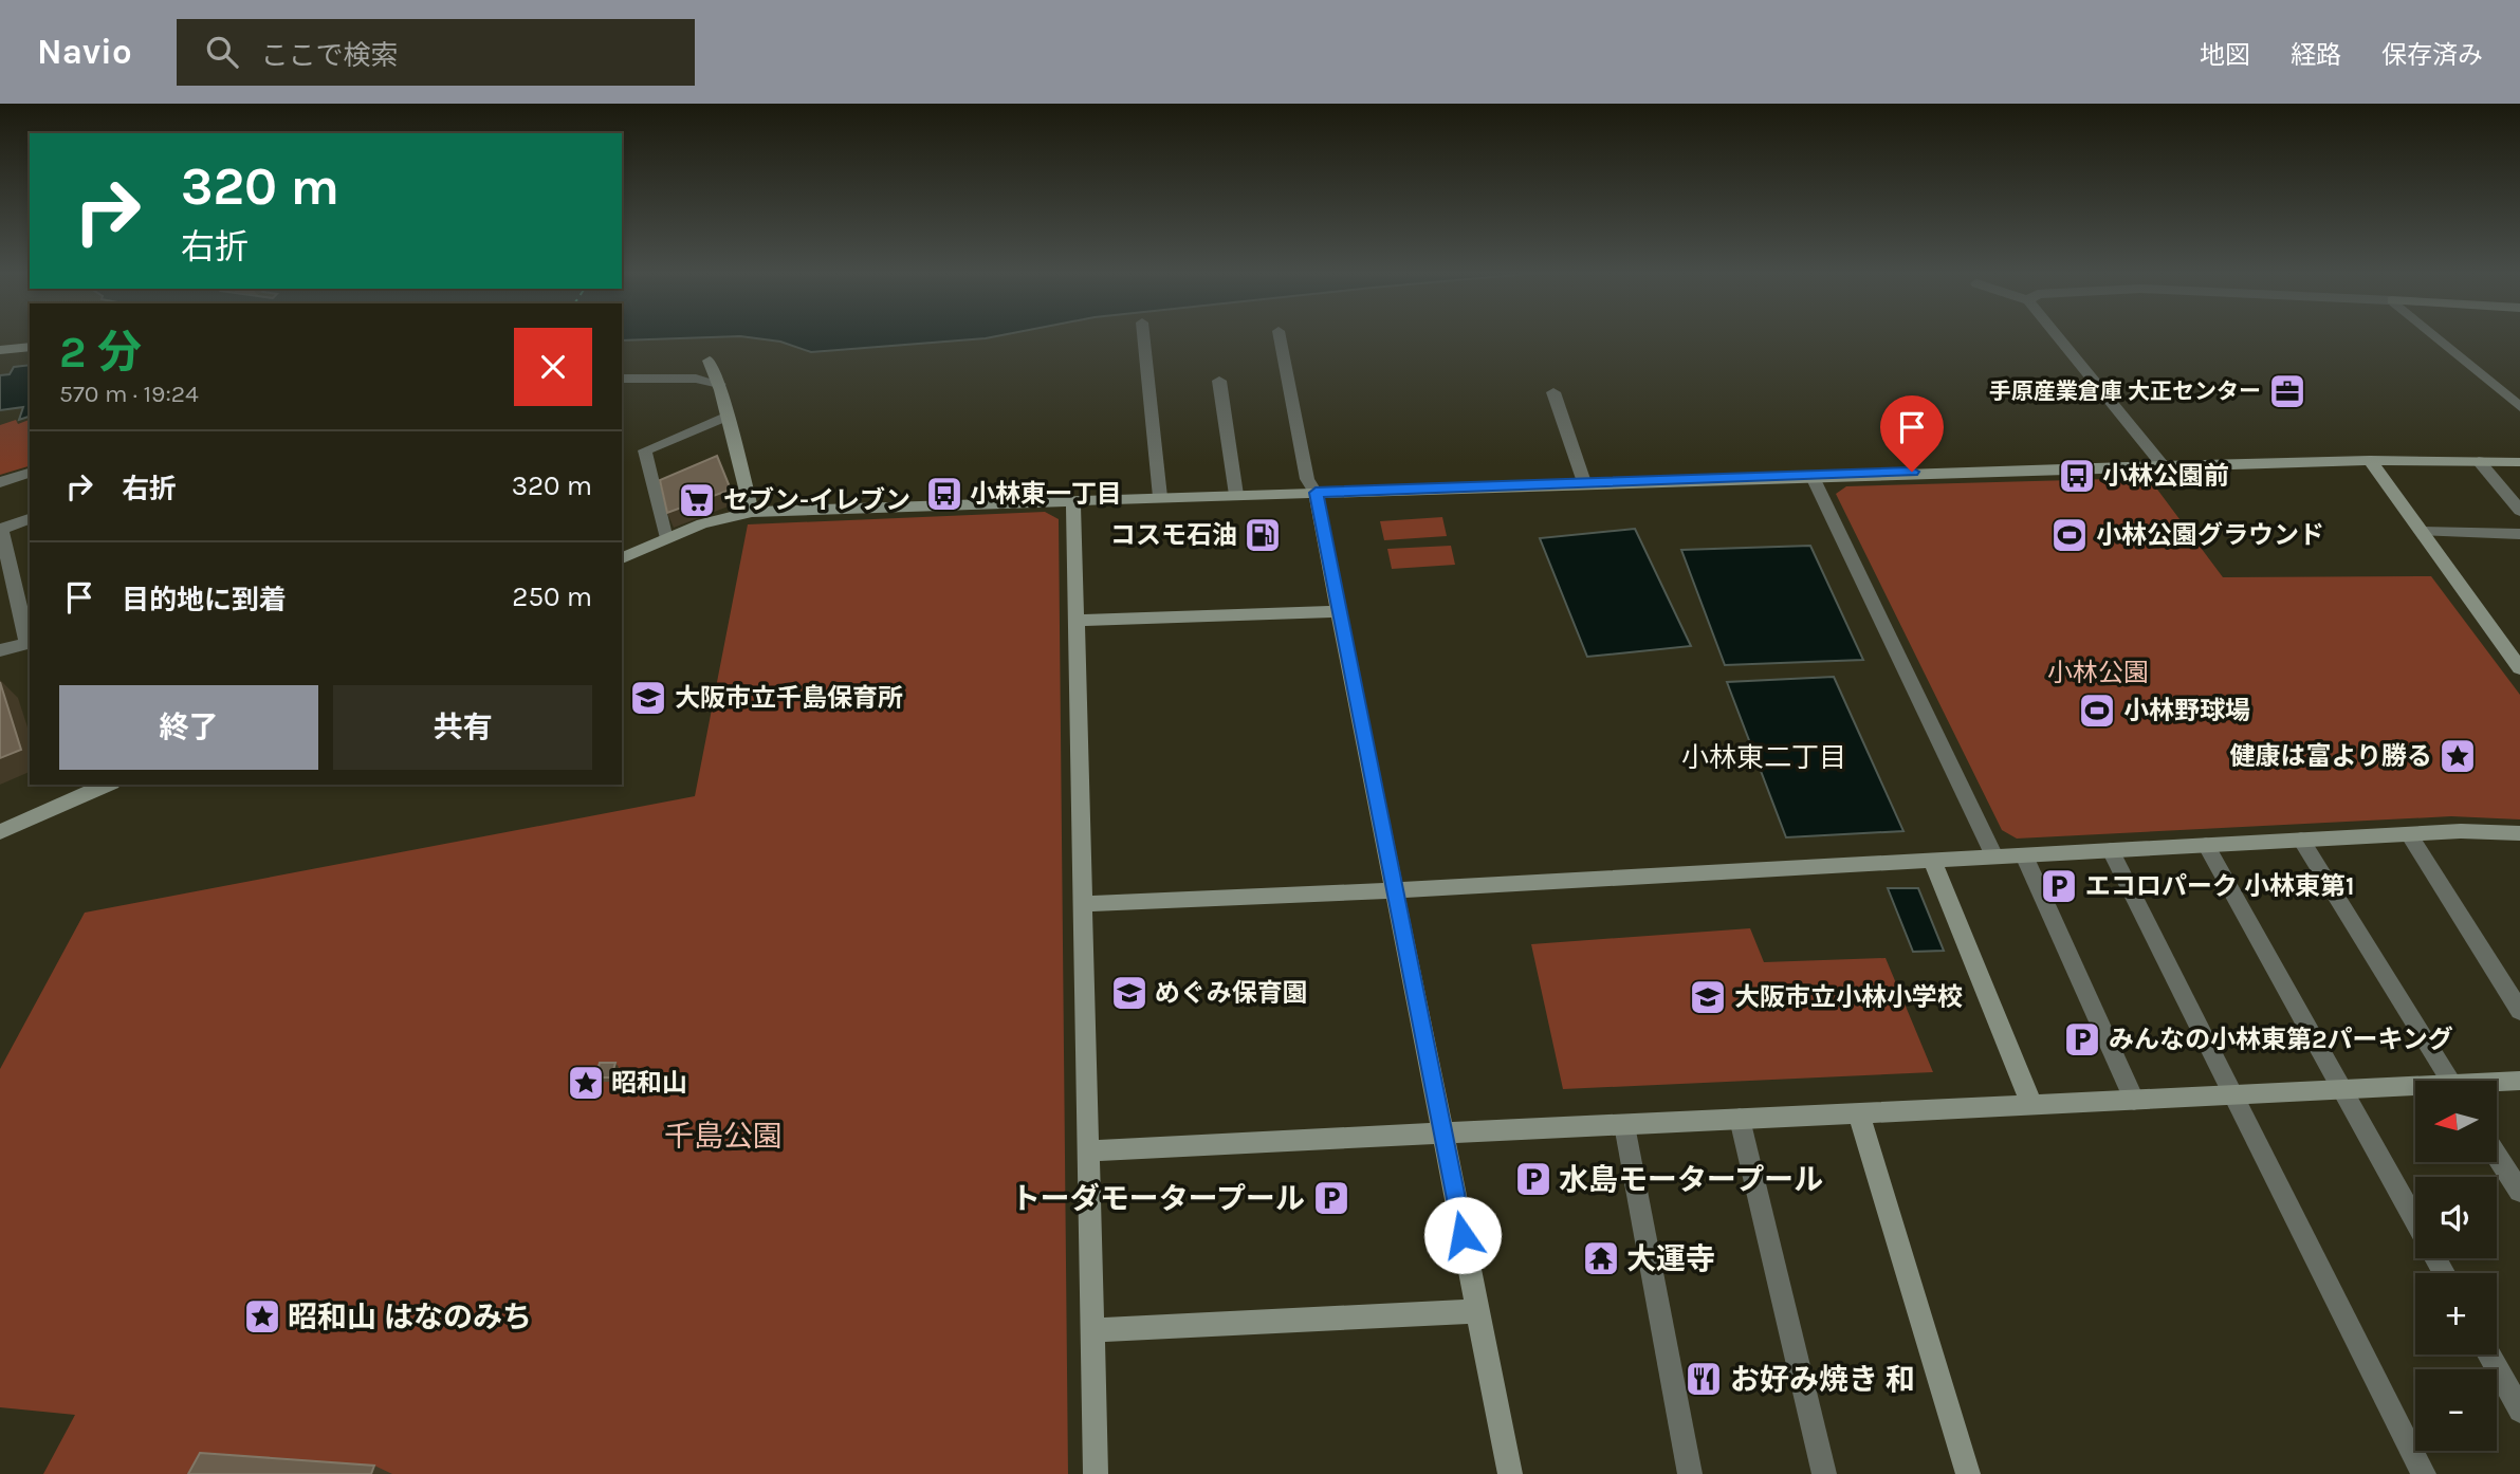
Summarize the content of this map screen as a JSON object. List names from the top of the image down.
{
  "districts": ["小林東二丁目"],
  "parks": ["小林公園", "千島公園"],
  "places": {
    "office": ["手原産業倉庫 大正センター"],
    "bus stop": ["小林公園前", "小林東一丁目"],
    "supermarket": ["セブン-イレブン"],
    "fuel station": ["コスモ石油"],
    "sports": ["小林公園グラウンド", "小林野球場"],
    "school or university": ["大阪市立千島保育所", "めぐみ保育園", "大阪市立小林小学校"],
    "place": ["健康は富より勝る", "昭和山", "昭和山 はなのみち"],
    "parking": [
      "エコロパーク 小林東第1",
      "みんなの小林東第2パーキング",
      "水島モータープール",
      "トーダモータープール"
    ],
    "temple": ["大運寺"],
    "restaurant": ["お好み焼き 和"]
  },
  "north": "left",
  "page": {
    "header": "Navio",
    "search": "ここで検索",
    "nav": ["地図", "経路", "保存済み"],
    "turn": ["320 m", "右折"],
    "heading": ["2 分", "570 m · 19:24"],
    "list": [
      {
        "name": "右折",
        "value": "320 m"
      },
      {
        "name": "目的地に到着",
        "value": "250 m"
      }
    ],
    "buttons": ["終了", "共有"],
    "map_buttons": ["+", "−"]
  }
}
